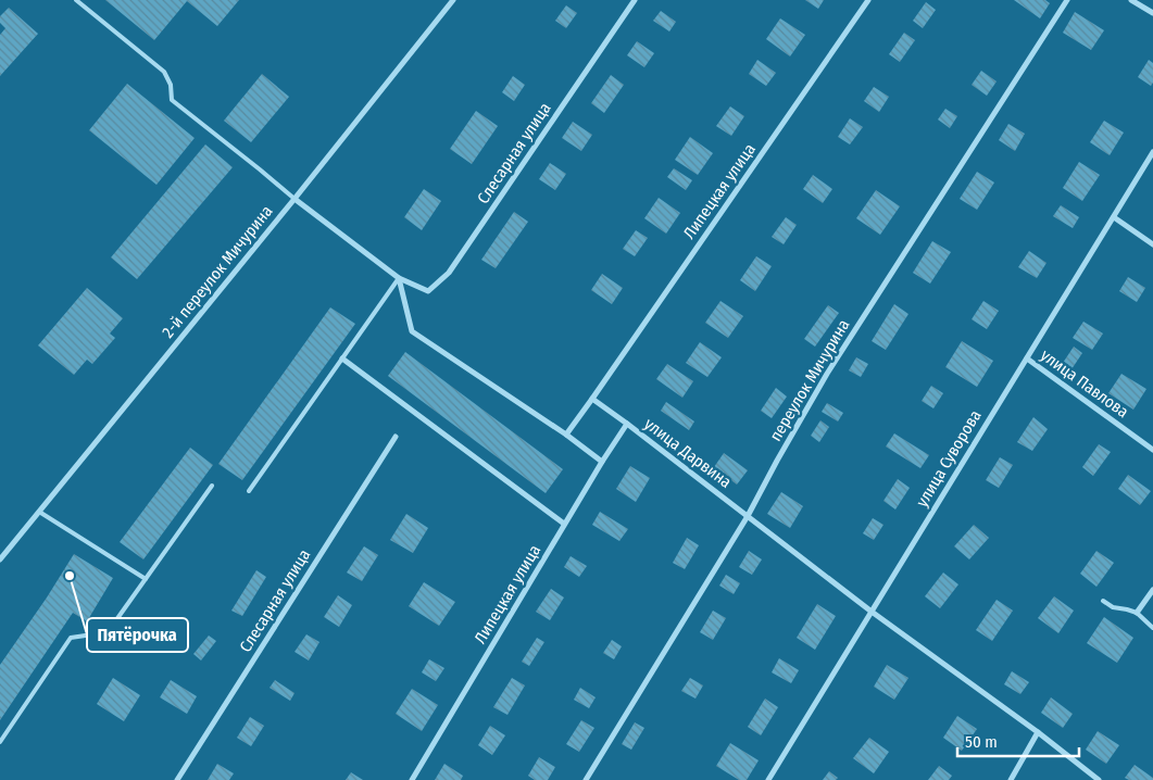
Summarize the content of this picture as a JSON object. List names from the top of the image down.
{
  "streets": {
    "street": [
      "Слесарная улица",
      "Липецкая улица",
      "2-й переулок Мичурина",
      "переулок Мичурина",
      "улица Павлова",
      "улица Дарвина",
      "улица Суворова"
    ]
  },
  "crossings": [
    ["Липецкая улица", "улица Дарвина"],
    ["переулок Мичурина", "улица Дарвина"],
    ["улица Павлова", "улица Суворова"],
    ["улица Дарвина", "улица Суворова"]
  ],
  "places": ["Пятёрочка"],
  "scale_bar": "50 m"
}
